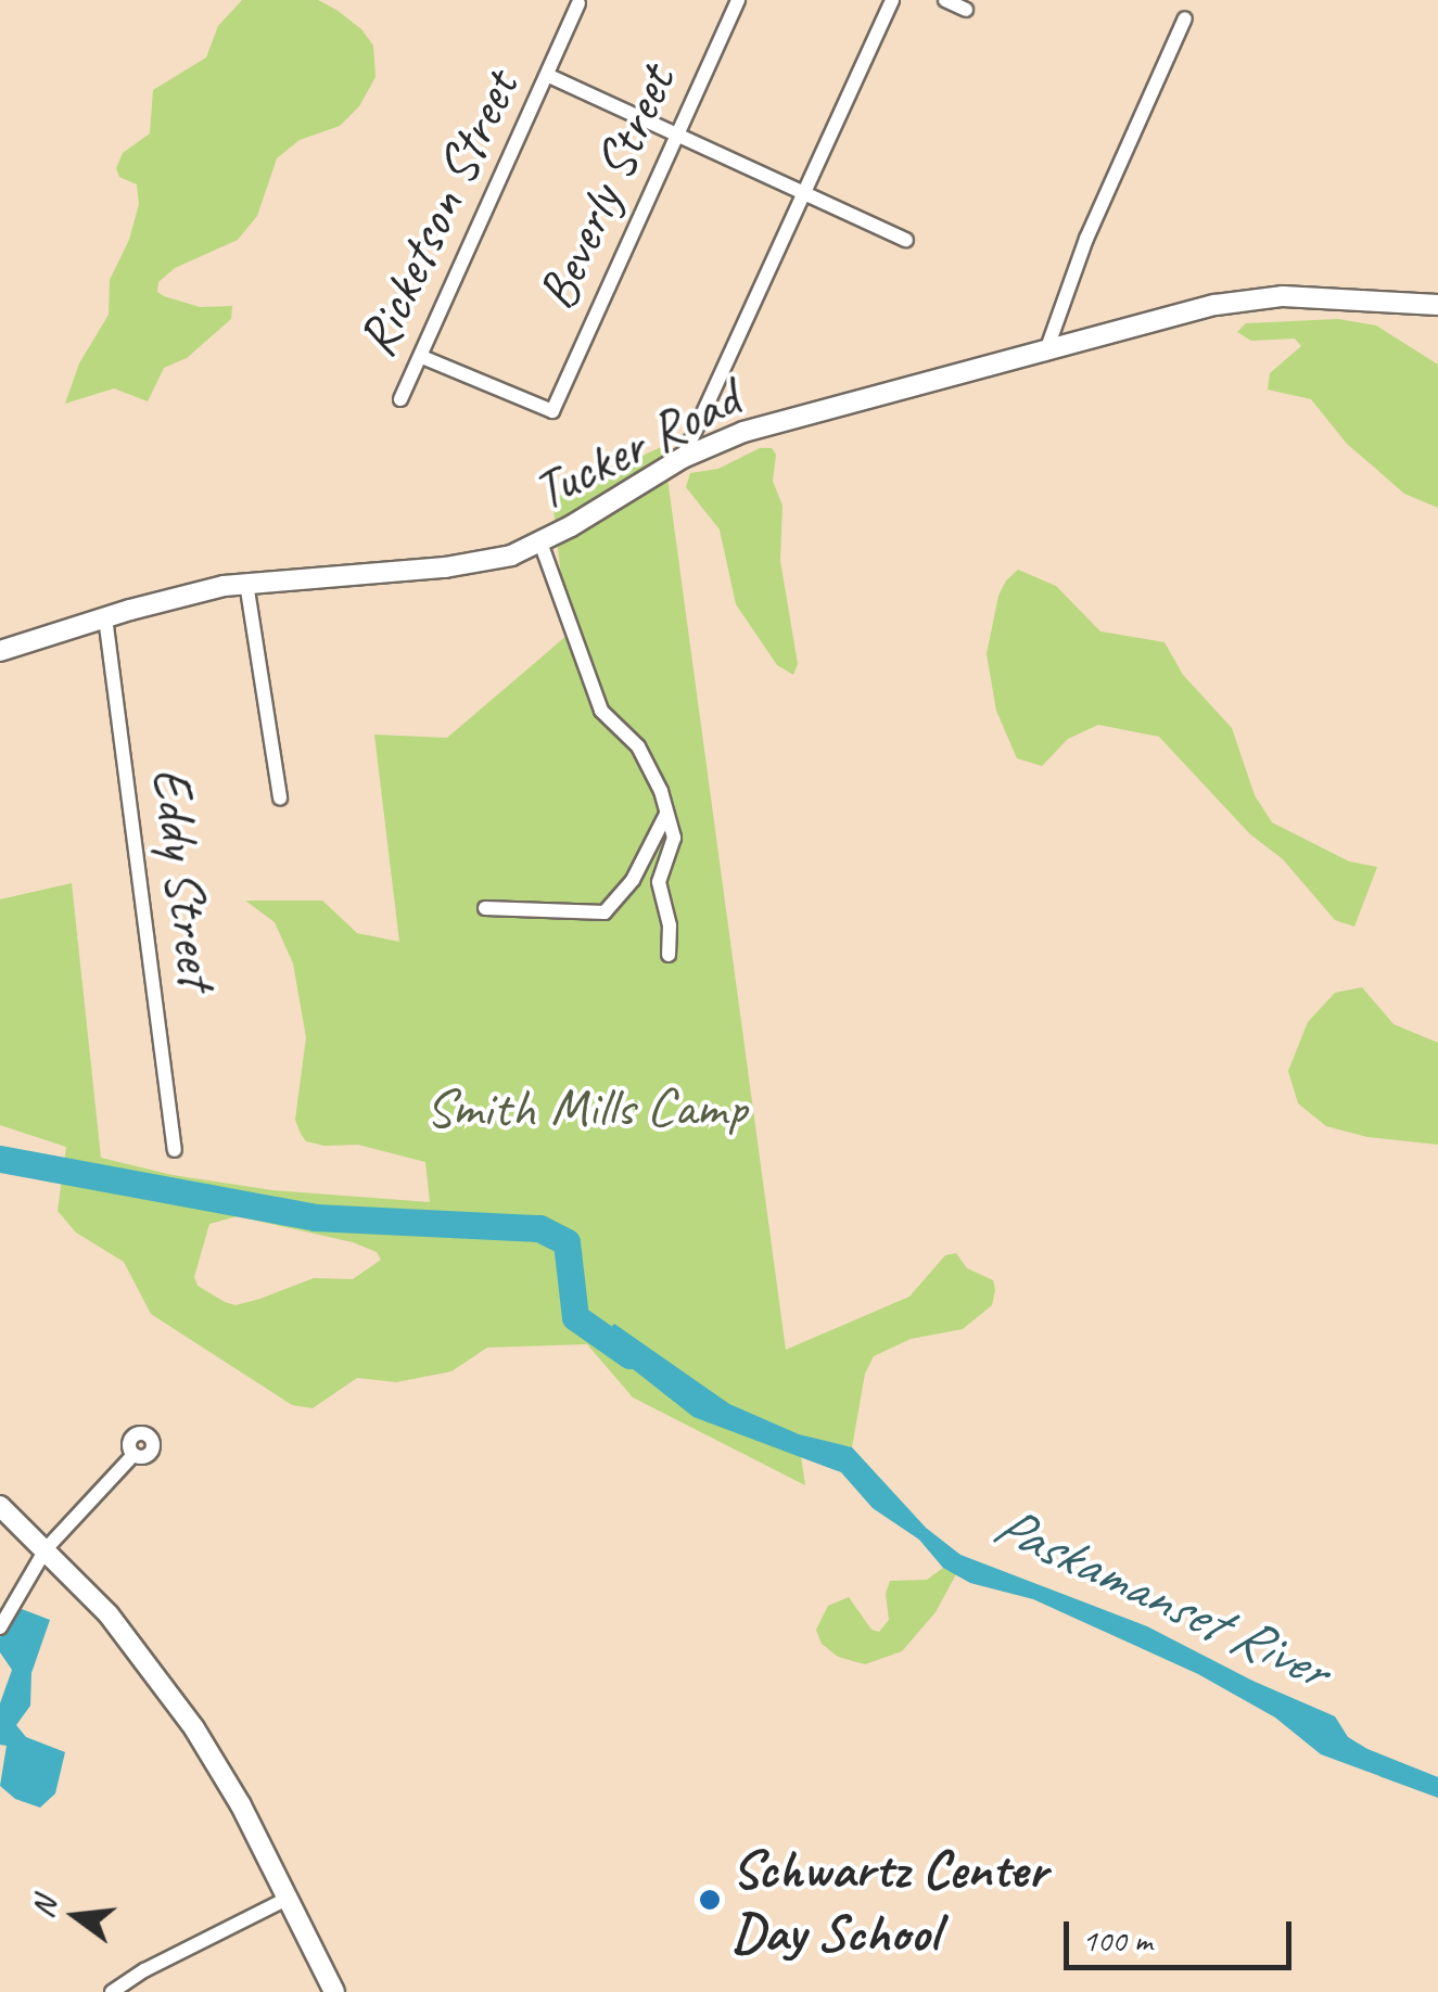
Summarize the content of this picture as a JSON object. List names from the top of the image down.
{
  "streets": {
    "main road": ["Tucker Road"],
    "street": ["Beverly Street", "Ricketson Street", "Eddy Street"]
  },
  "crossings": [
    ["Beverly Street", "Ricketson Street"],
    ["Tucker Road", "Eddy Street"]
  ],
  "water": ["Paskamanset River"],
  "parks": ["Smith Mills Camp"],
  "places": ["Schwartz Center Day School"],
  "scale_bar": "100 m",
  "north": "left"
}
